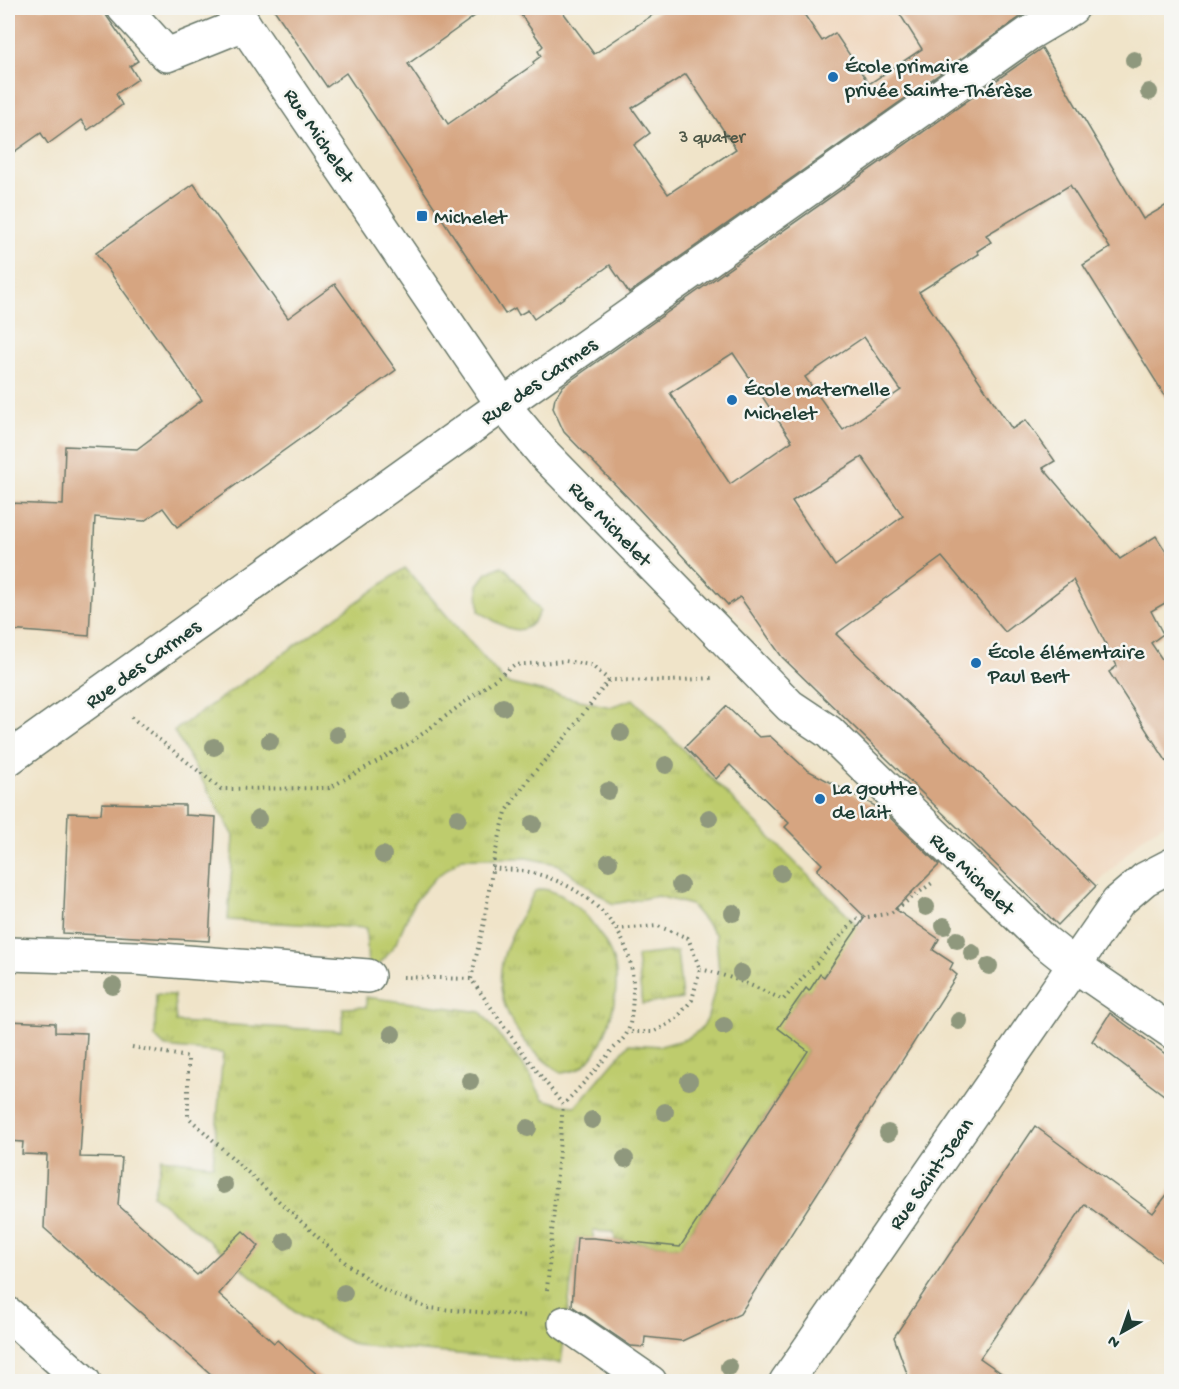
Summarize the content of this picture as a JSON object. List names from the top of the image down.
{
  "streets": {
    "street": ["Rue Michelet", "Rue des Carmes", "Rue Saint-Jean"]
  },
  "crossings": [
    ["Rue Michelet", "Rue des Carmes"],
    ["Rue Michelet", "Rue Saint-Jean"]
  ],
  "places": {
    "other": [
      "École primaire privée Sainte-Thérèse",
      "École maternelle Michelet",
      "École élémentaire Paul Bert",
      "La goutte de lait"
    ],
    "transit": ["Michelet"]
  },
  "house_numbers": ["3 quater"],
  "north": "bottom left"
}
